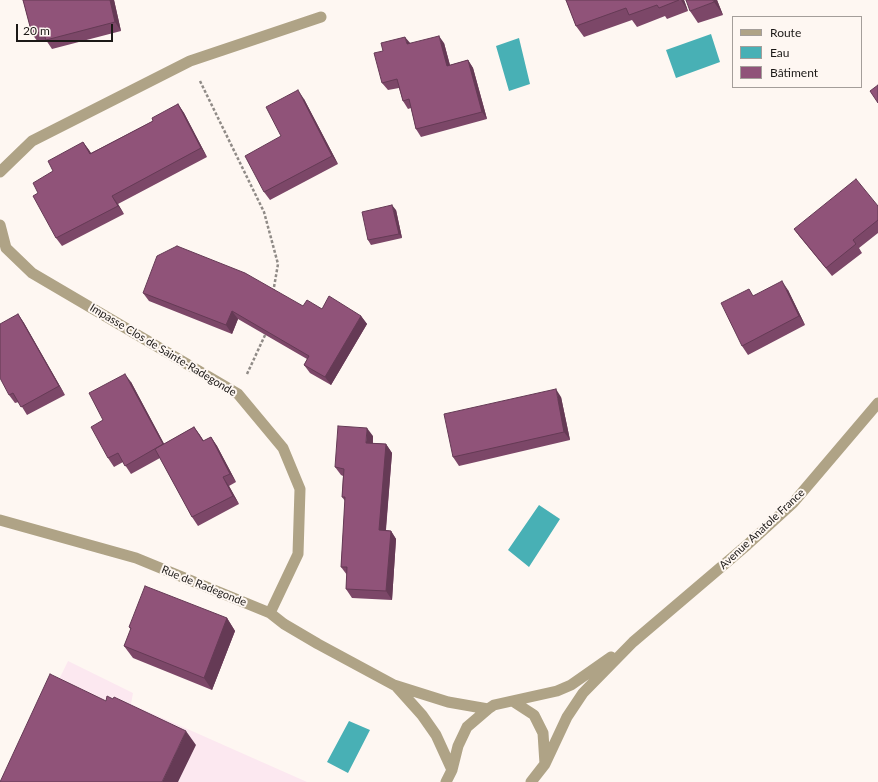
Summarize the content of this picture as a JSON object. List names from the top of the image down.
{
  "streets": {
    "street": ["Impasse Clos de Sainte-Radegonde", "Avenue Anatole France", "Rue de Radegonde"]
  },
  "crossings": [
    ["Impasse Clos de Sainte-Radegonde", "Rue de Radegonde"],
    ["Avenue Anatole France", "Rue de Radegonde"]
  ],
  "legend": ["Route", "Eau", "Bâtiment"],
  "scale_bar": "20 m"
}
